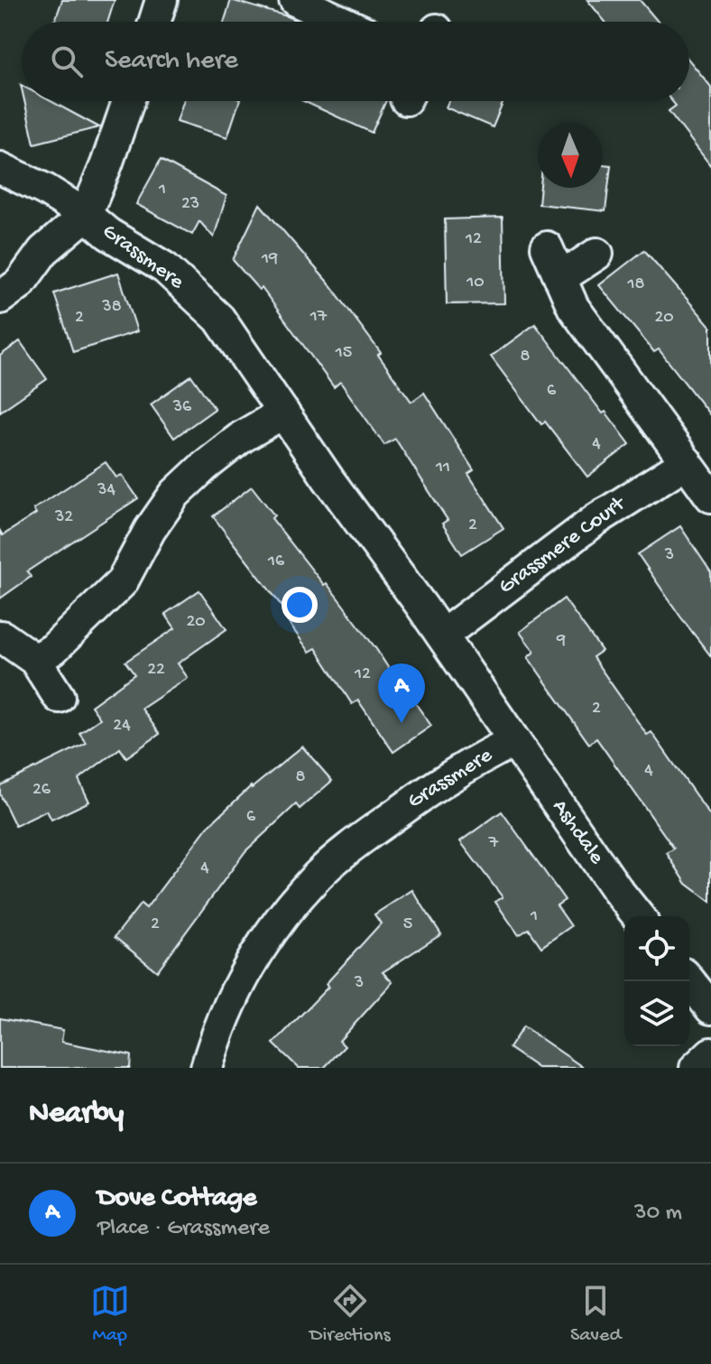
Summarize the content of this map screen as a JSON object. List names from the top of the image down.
{
  "streets": {
    "street": ["Grassmere", "Grassmere Court", "Ashdale"]
  },
  "crossings": [
    ["Grassmere", "Grassmere Court"],
    ["Grassmere", "Ashdale"]
  ],
  "house_numbers": [
    "1",
    "23",
    "12",
    "19",
    "10",
    "18",
    "38",
    "17",
    "2",
    "20",
    "15",
    "8",
    "6",
    "36",
    "4",
    "11",
    "34",
    "32",
    "2",
    "3",
    "16",
    "20",
    "9",
    "22",
    "12",
    "2",
    "24",
    "4",
    "8",
    "26",
    "6",
    "7",
    "4",
    "1",
    "2",
    "5",
    "3"
  ],
  "north": "bottom",
  "page": {
    "search": "Search here",
    "pins": "A",
    "heading": "Nearby",
    "list": [
      {
        "mark": "A",
        "name": "Dove Cottage",
        "note": "Place · Grassmere",
        "value": "30 m"
      }
    ],
    "nav": ["Map", "Directions", "Saved"]
  }
}
